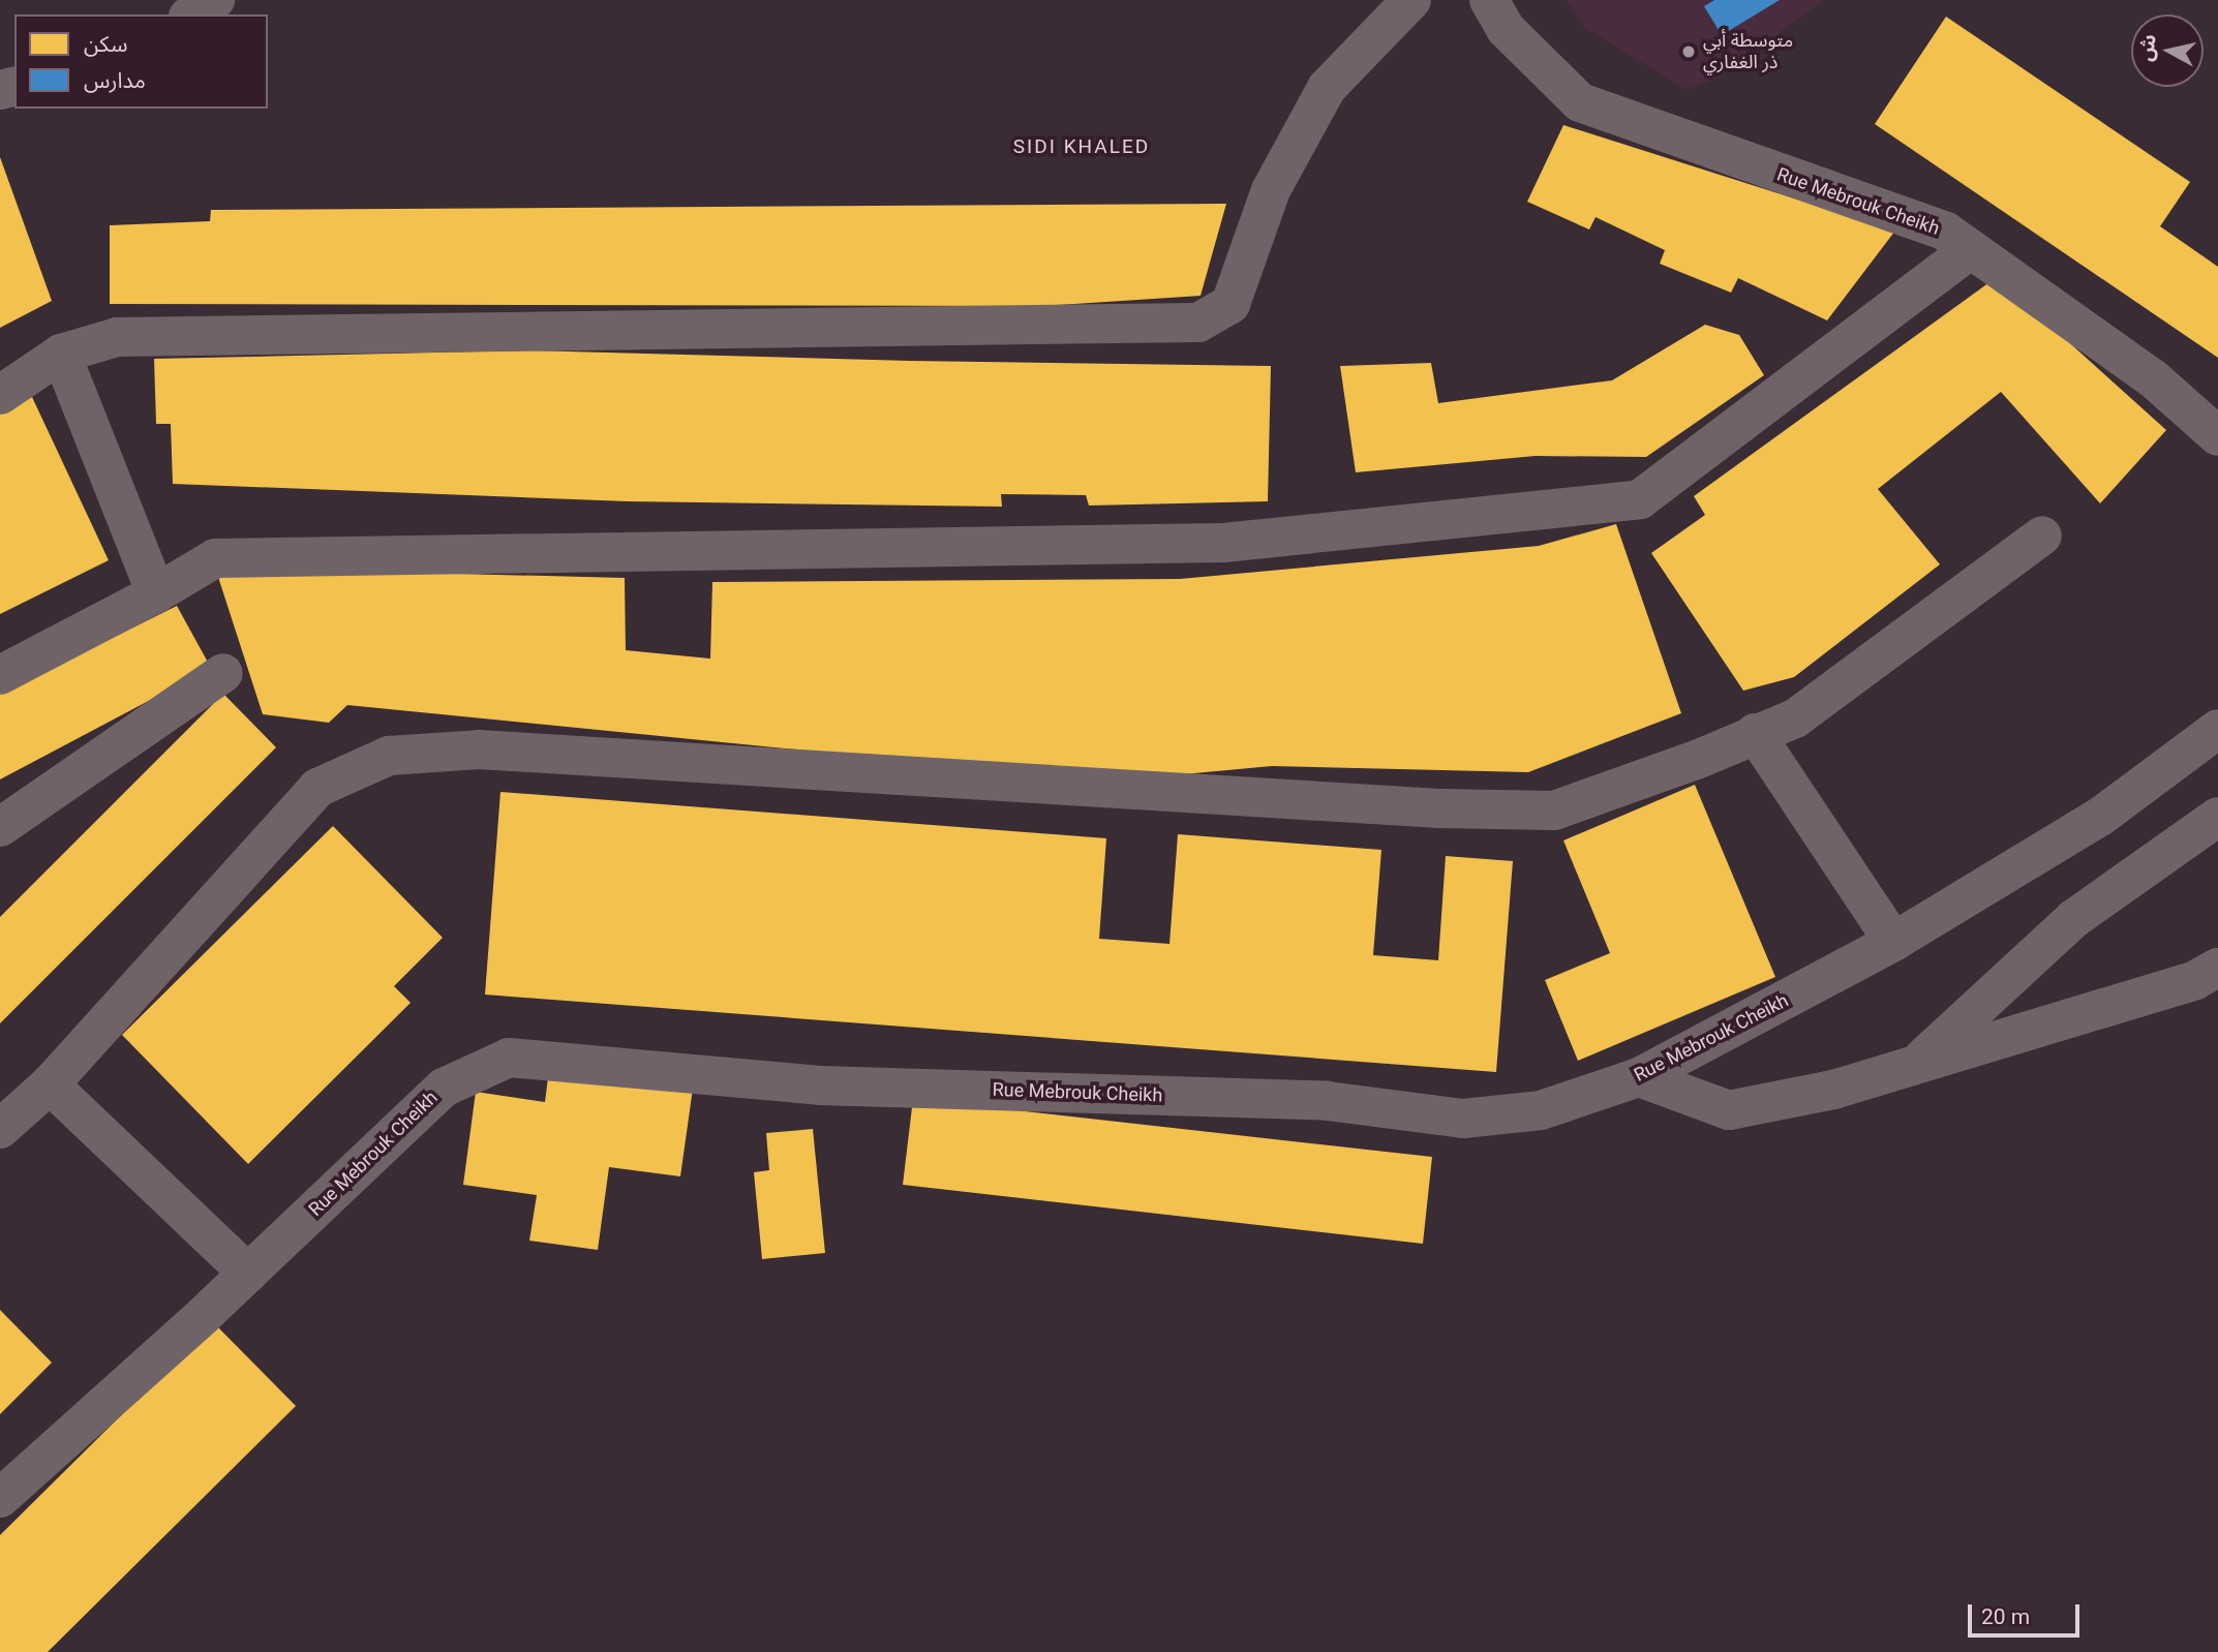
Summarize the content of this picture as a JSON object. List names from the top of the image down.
{
  "streets": {
    "street": ["Rue Mebrouk Cheikh"]
  },
  "districts": ["SIDI KHALED"],
  "places": ["متوسطة أبي ذر الغفاري"],
  "legend": ["سكن", "مدارس"],
  "scale_bar": "20 m",
  "north": "left"
}
